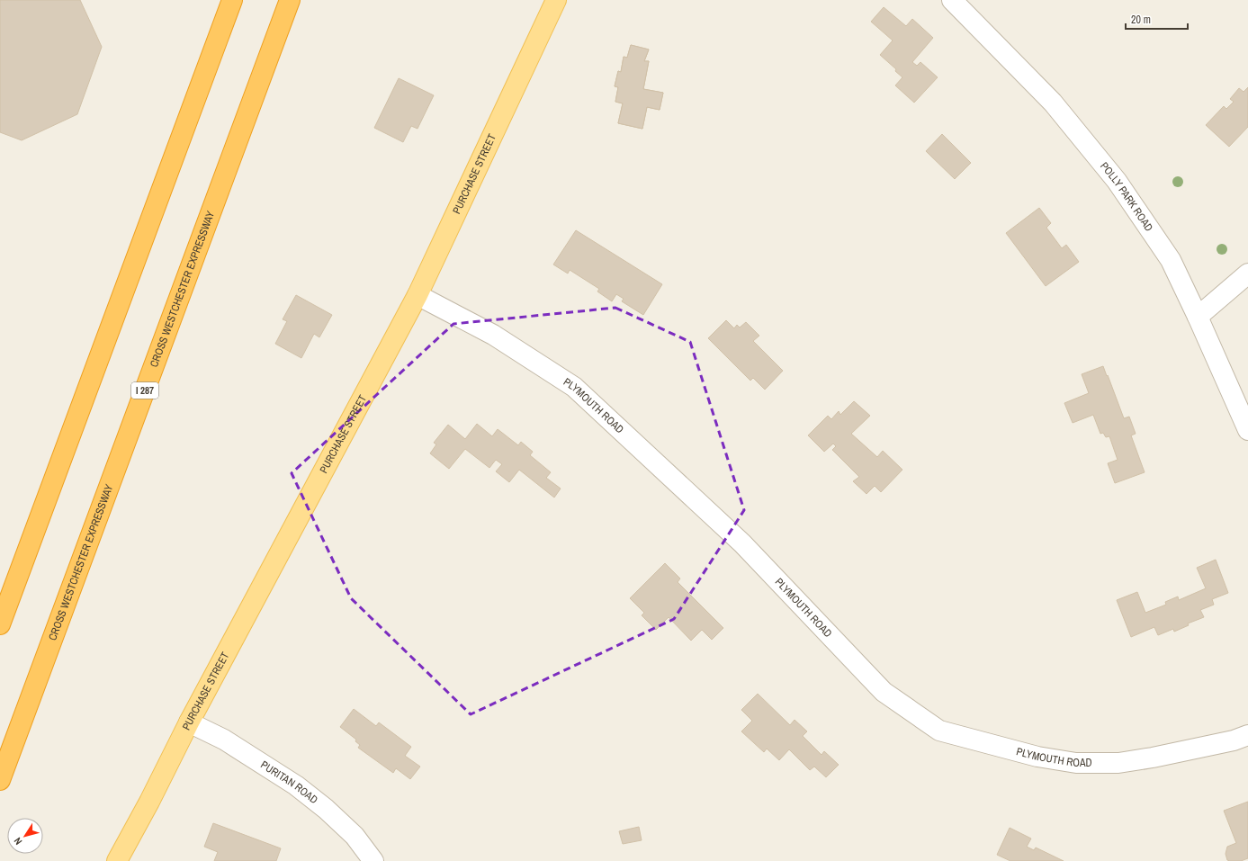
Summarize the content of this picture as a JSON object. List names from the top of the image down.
{
  "streets": {
    "highway": ["CROSS WESTCHESTER EXPRESSWAY", "I 287"],
    "main road": ["PURCHASE STREET"],
    "street": ["POLLY PARK ROAD", "PLYMOUTH ROAD", "PURITAN ROAD"]
  },
  "crossings": [
    ["PURCHASE STREET", "PLYMOUTH ROAD"],
    ["PURCHASE STREET", "PURITAN ROAD"]
  ],
  "scale_bar": "20 m",
  "north": "bottom left"
}
